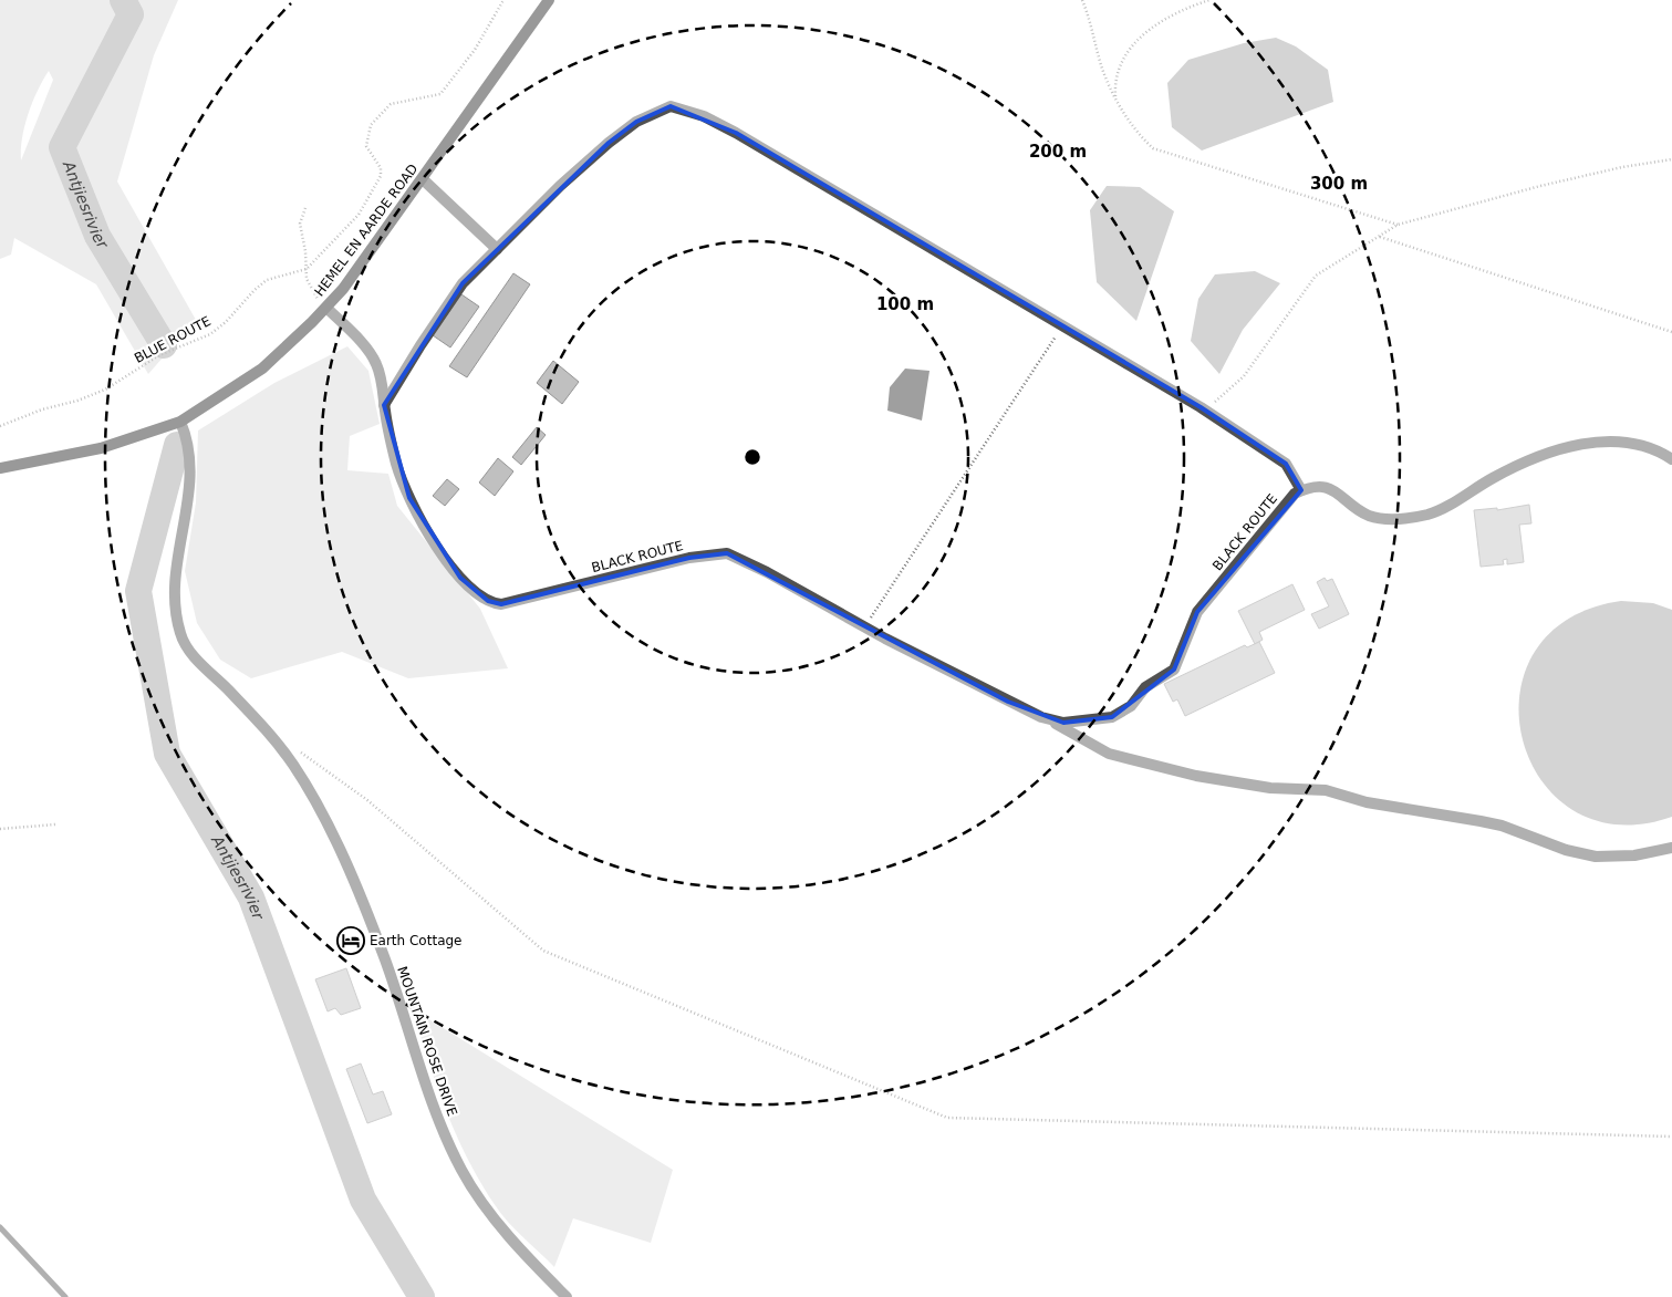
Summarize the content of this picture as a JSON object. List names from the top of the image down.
{
  "streets": {
    "main road": ["HEMEL EN AARDE ROAD"],
    "street": ["BLACK ROUTE", "MOUNTAIN ROSE DRIVE"],
    "path": ["BLUE ROUTE"]
  },
  "crossings": [
    ["HEMEL EN AARDE ROAD", "BLACK ROUTE"],
    ["HEMEL EN AARDE ROAD", "MOUNTAIN ROSE DRIVE"]
  ],
  "water": ["Antjiesrivier"],
  "places": {
    "hotel": ["Earth Cottage"]
  },
  "rings": ["200 m", "300 m", "100 m"]
}
